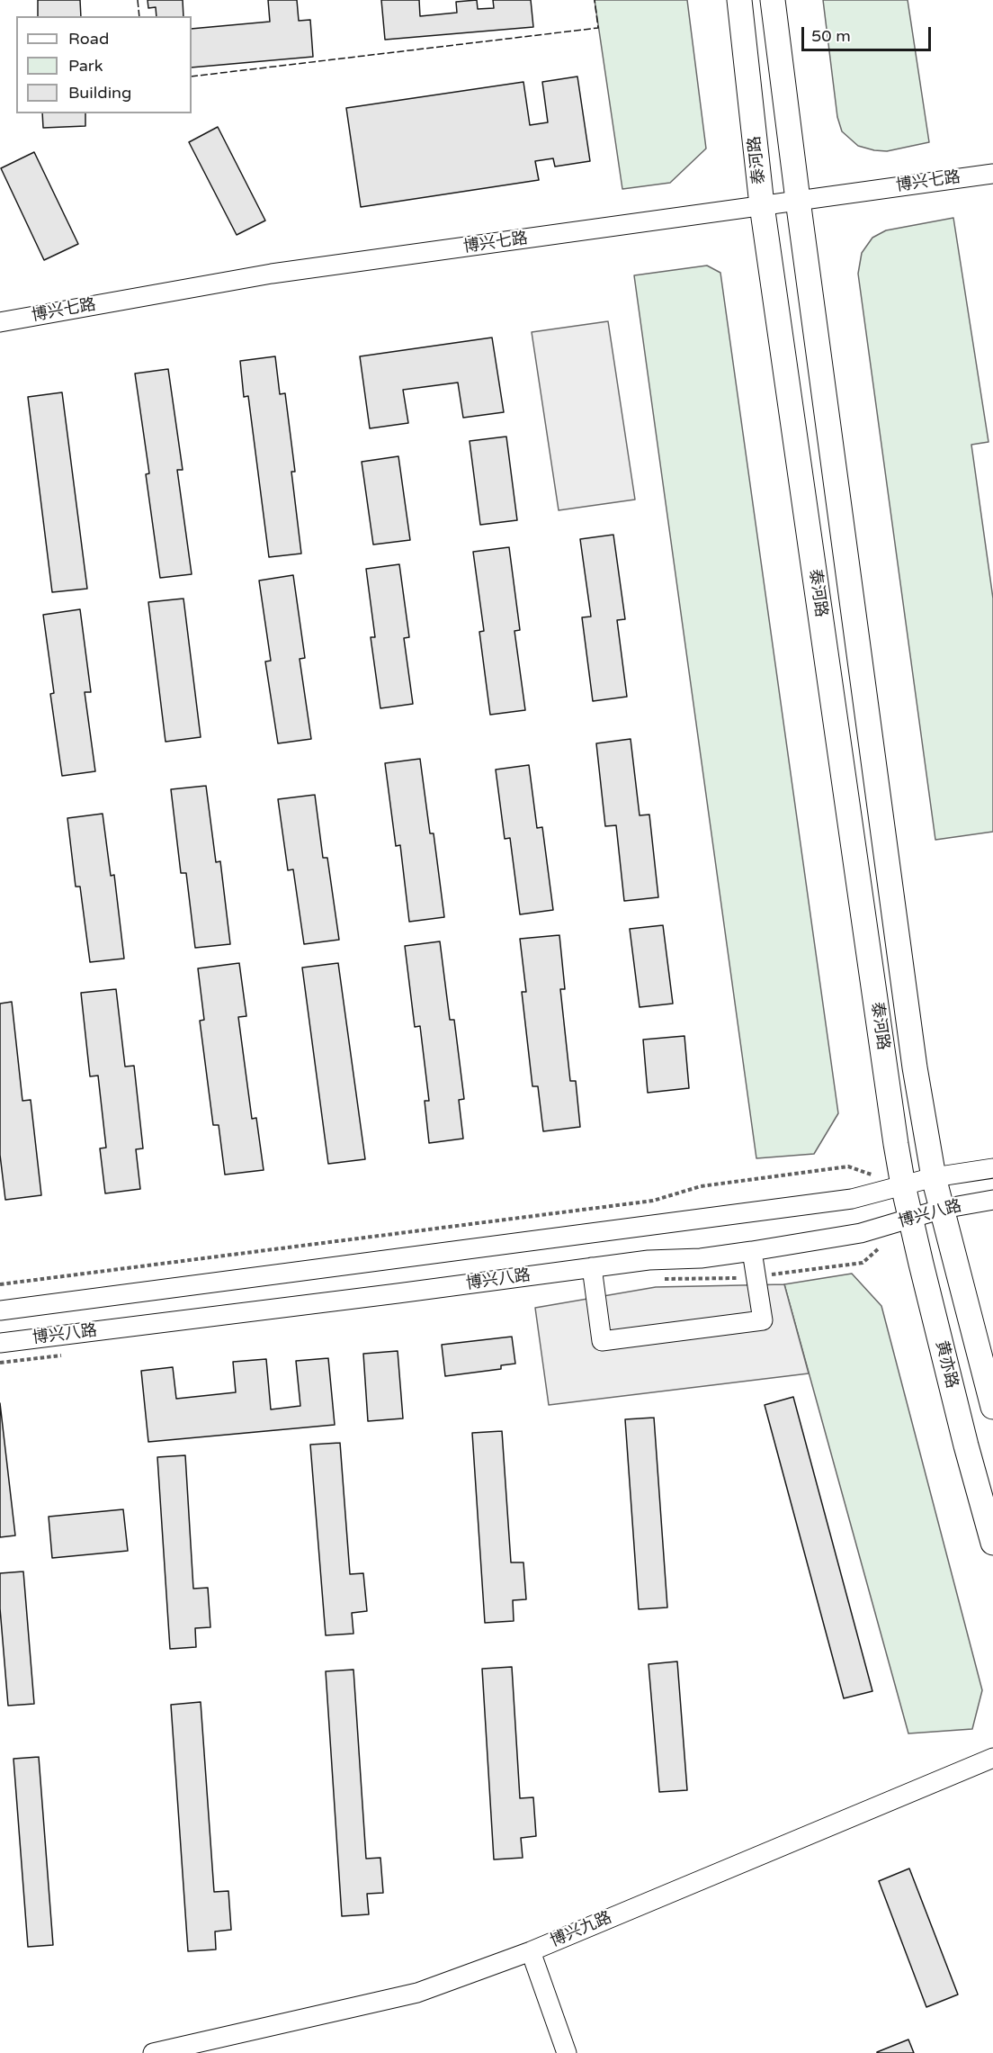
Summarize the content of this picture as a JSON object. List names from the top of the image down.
{
  "streets": {
    "main road": ["泰河路", "黄亦路"],
    "street": ["博兴七路", "博兴八路", "博兴九路"]
  },
  "crossings": [
    ["泰河路", "博兴七路"],
    ["泰河路", "博兴八路"],
    ["泰河路", "黄亦路"],
    ["博兴八路", "黄亦路"]
  ],
  "legend": ["Road", "Park", "Building"],
  "scale_bar": "50 m"
}
